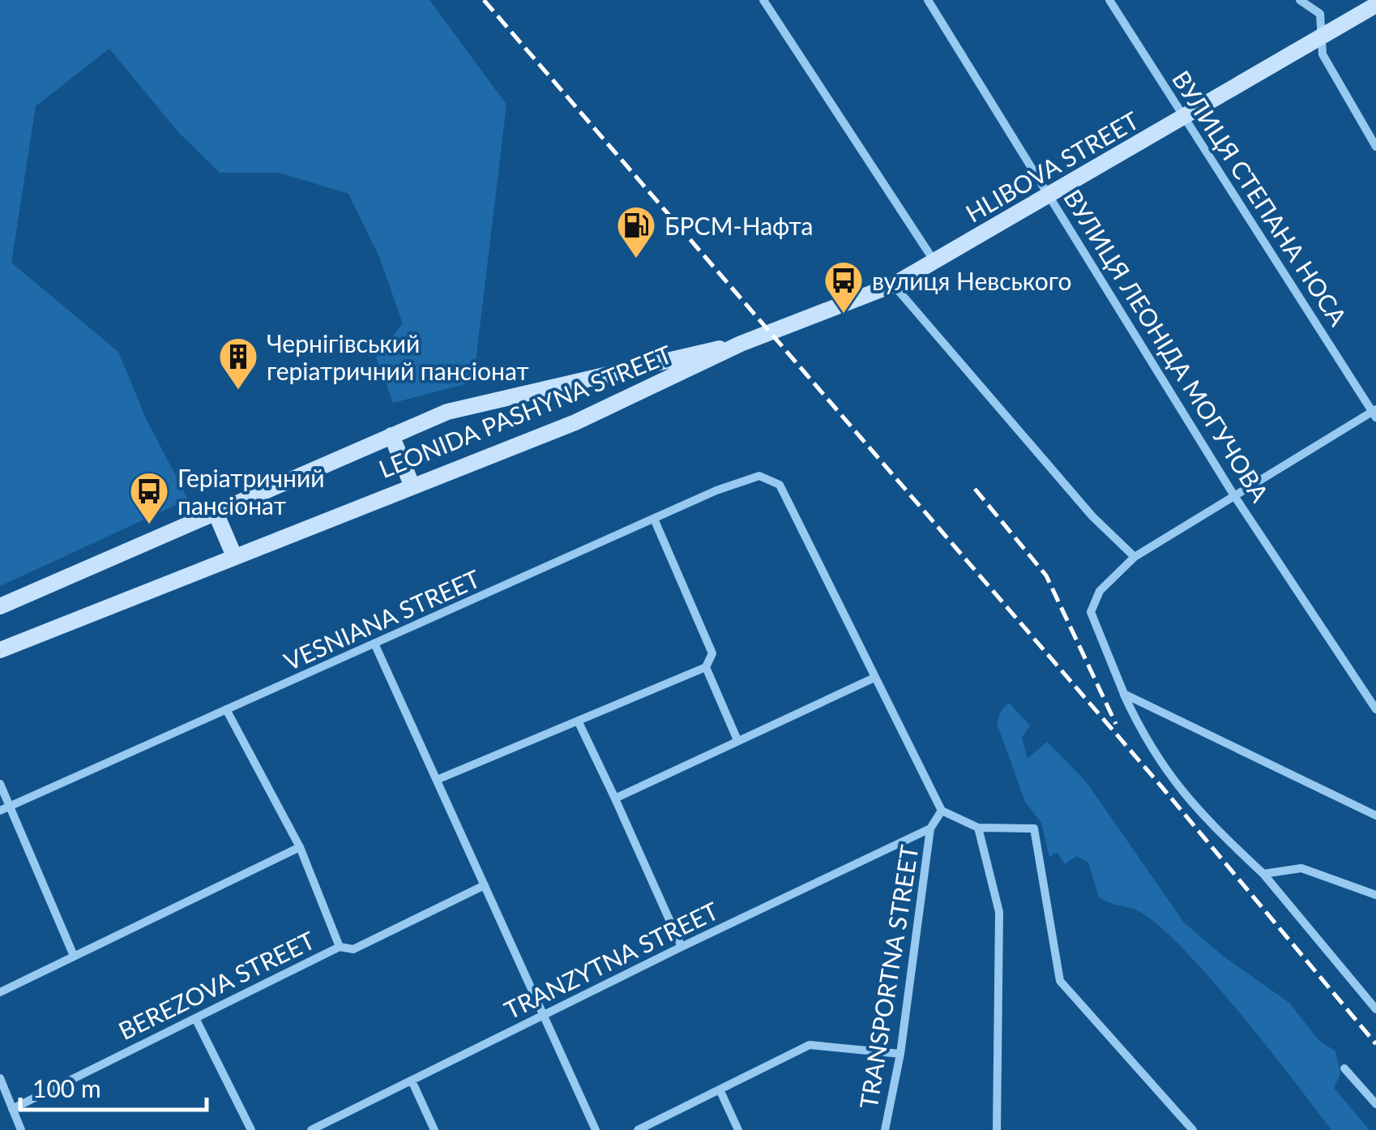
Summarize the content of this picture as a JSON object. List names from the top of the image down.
{
  "streets": {
    "main road": ["HLIBOVA STREET", "LEONIDA PASHYNA STREET"],
    "street": [
      "ВУЛИЦЯ СТЕПАНА НОСА",
      "ВУЛИЦЯ ЛЕОНІДА МОГУЧОВА",
      "VESNIANA STREET",
      "TRANZYTNA STREET",
      "TRANSPORTNA STREET",
      "BEREZOVA STREET"
    ]
  },
  "crossings": [
    ["HLIBOVA STREET", "ВУЛИЦЯ СТЕПАНА НОСА"],
    ["HLIBOVA STREET", "ВУЛИЦЯ ЛЕОНІДА МОГУЧОВА"],
    ["HLIBOVA STREET", "LEONIDA PASHYNA STREET"],
    ["TRANZYTNA STREET", "TRANSPORTNA STREET"]
  ],
  "places": {
    "fuel station": ["БРСМ-Нафта"],
    "bus stop": ["вулиця Невського", "Геріатричний пансіонат"],
    "building": ["Чернігівський геріатричний пансіонат"]
  },
  "scale_bar": "100 m"
}
